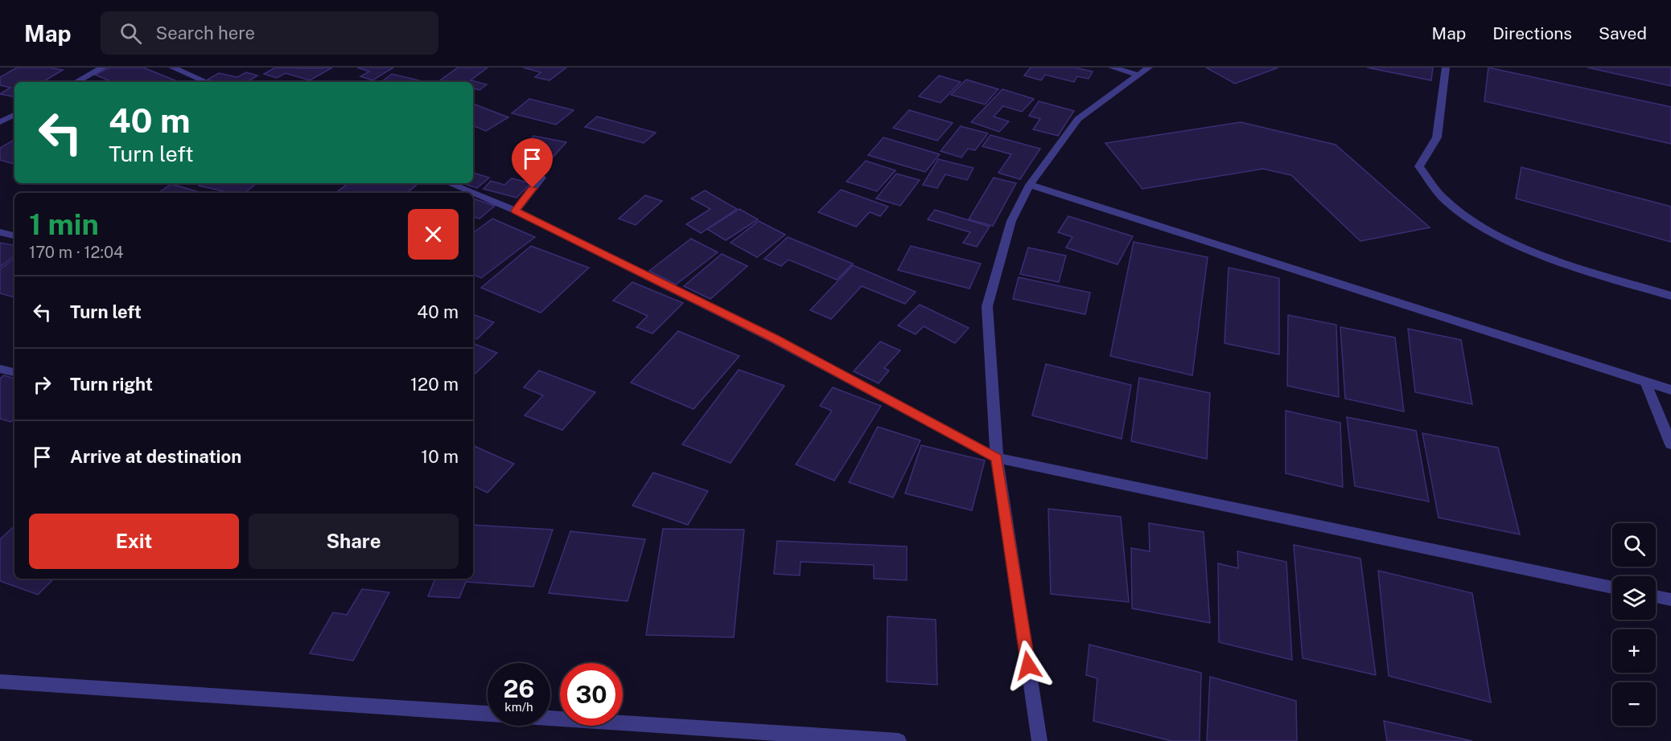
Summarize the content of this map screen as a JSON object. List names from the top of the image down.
{
  "page": {
    "header": "Map",
    "search": "Search here",
    "nav": ["Map", "Directions", "Saved"],
    "turn": ["40 m", "Turn left"],
    "heading": ["1 min", "170 m · 12:04"],
    "list": [
      {
        "name": "Turn left",
        "value": "40 m"
      },
      {
        "name": "Turn right",
        "value": "120 m"
      },
      {
        "name": "Arrive at destination",
        "value": "10 m"
      }
    ],
    "buttons": ["Exit", "Share"],
    "map_buttons": ["+", "−"],
    "speed": "26 km/h",
    "limit": "30"
  }
}
